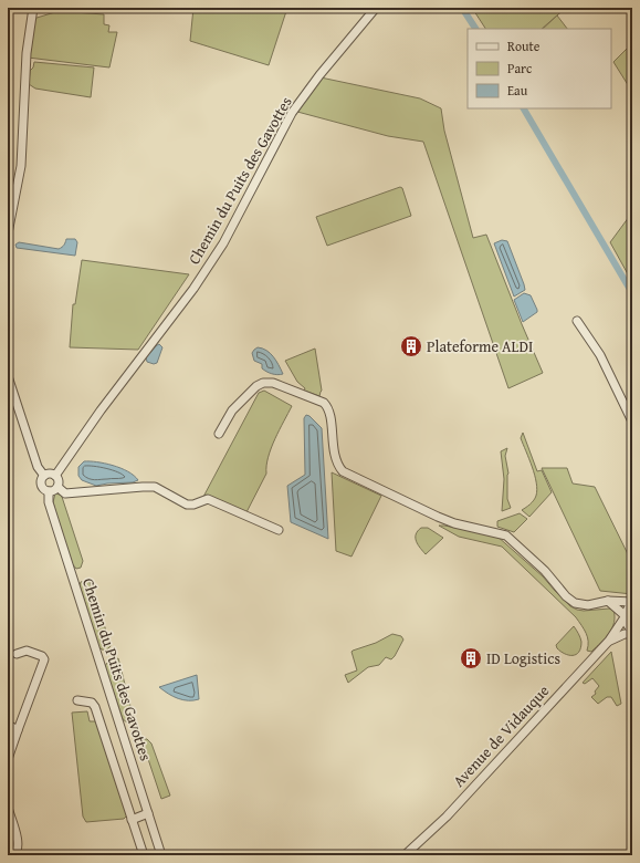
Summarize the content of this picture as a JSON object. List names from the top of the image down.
{
  "streets": {
    "street": ["Chemin du Puits des Gavottes", "Avenue de Vidauque"]
  },
  "places": {
    "building": ["Plateforme ALDI", "ID Logistics"]
  },
  "legend": ["Route", "Parc", "Eau"]
}
